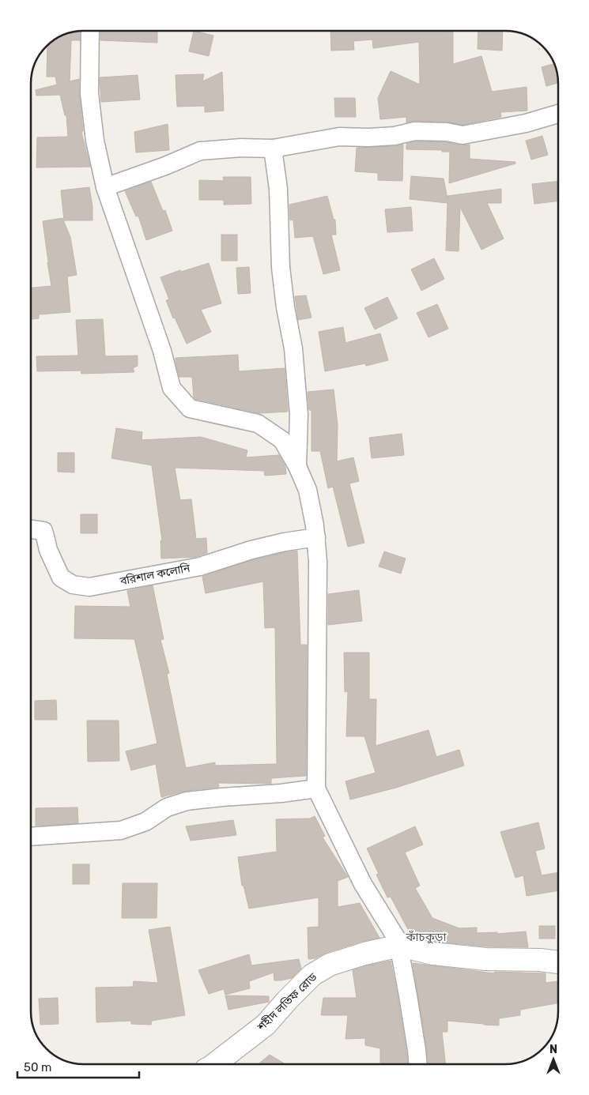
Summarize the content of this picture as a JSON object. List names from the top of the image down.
{
  "streets": {
    "street": ["বরিশাল কলোনি", "শহীদ লতিফ রোড"]
  },
  "districts": ["কাঁচকুড়া"],
  "scale_bar": "50 m",
  "north": "top"
}
